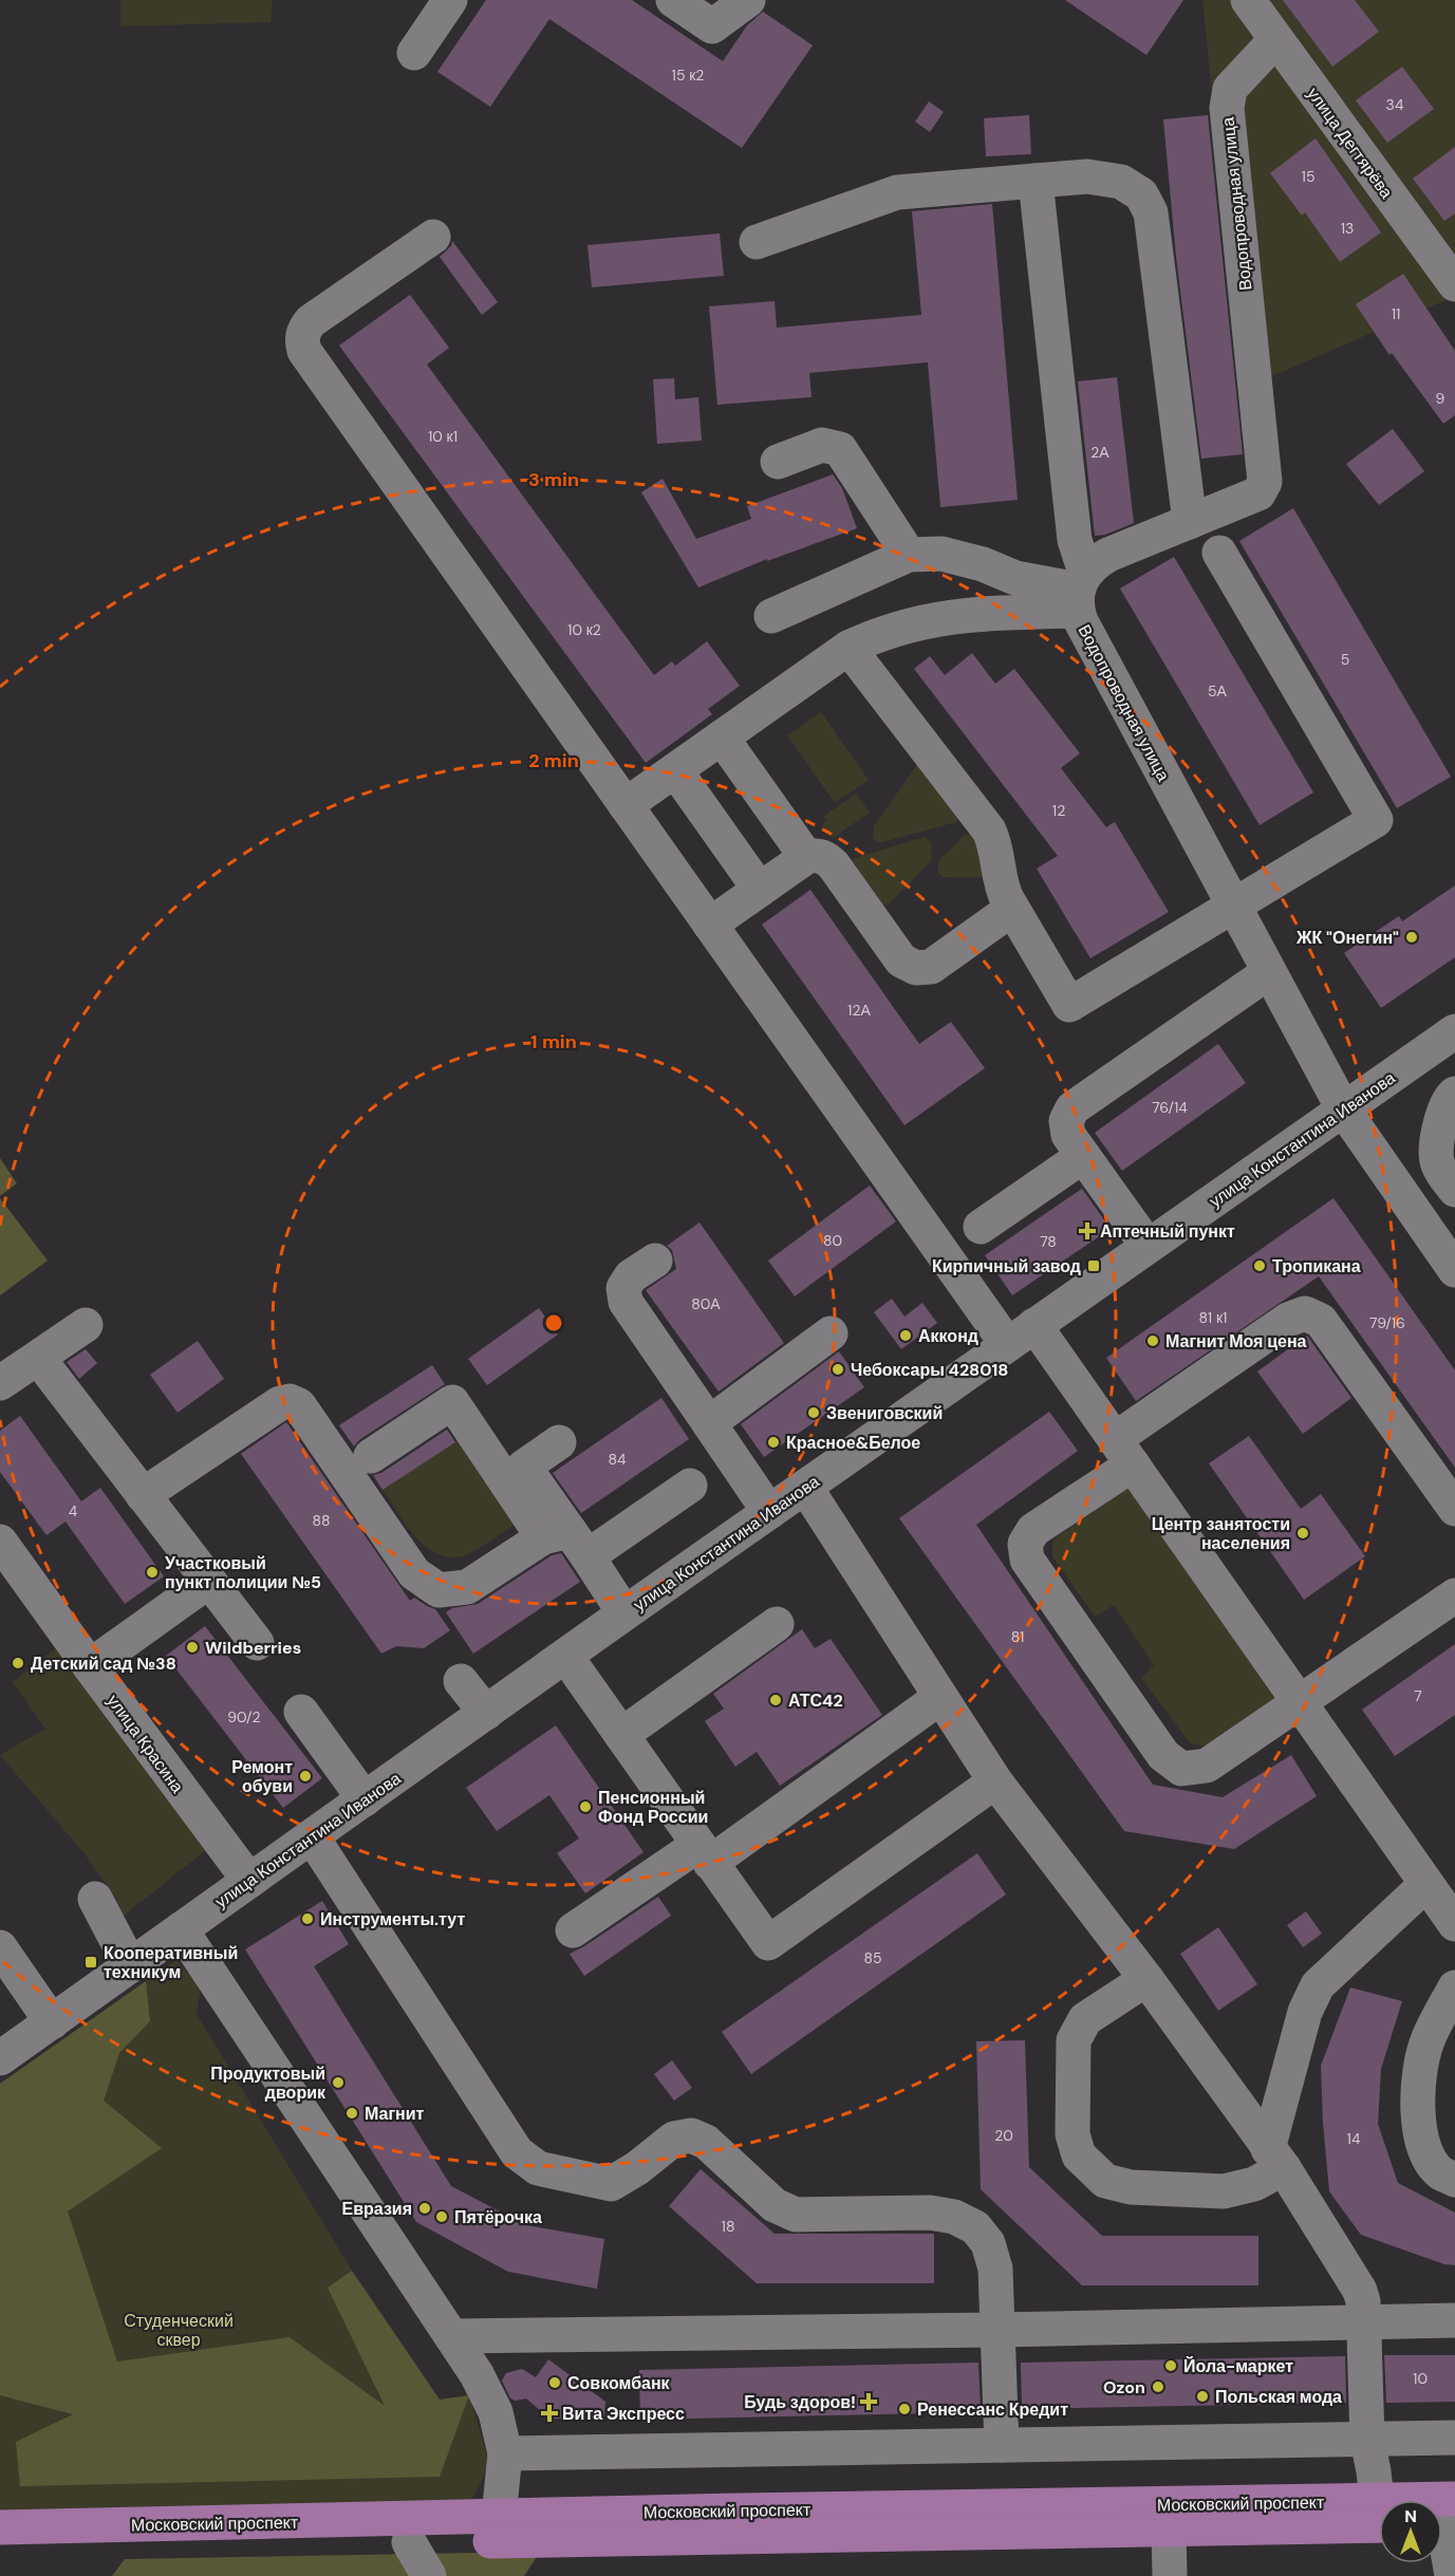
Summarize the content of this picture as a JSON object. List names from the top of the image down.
{
  "streets": {
    "main road": ["Московский проспект"],
    "street": [
      "улица Дегтярёва",
      "Водопроводная улица",
      "улица Константина Иванова",
      "улица Красина"
    ]
  },
  "crossings": [
    ["улица Дегтярёва", "Водопроводная улица"],
    ["Водопроводная улица", "улица Константина Иванова"],
    ["улица Константина Иванова", "улица Красина"]
  ],
  "parks": ["Студенческий сквер"],
  "places": {
    "other": [
      "ЖК \"Онегин\"",
      "Тропикана",
      "Акконд",
      "Магнит Моя цена",
      "Чебоксары 428018",
      "Звениговский",
      "Красное&Белое",
      "Центр занятости населения",
      "Участковый пункт полиции №5",
      "Wildberries",
      "Детский сад №38",
      "АТС42",
      "Ремонт обуви",
      "Пенсионный Фонд России",
      "Инструменты.тут",
      "Продуктовый дворик",
      "Магнит",
      "Евразия",
      "Пятёрочка",
      "Йола-маркет",
      "Совкомбанк",
      "Ozon",
      "Польская мода",
      "Ренессанс Кредит"
    ],
    "health": ["Аптечный пункт", "Будь здоров!", "Вита Экспресс"],
    "transit": ["Кирпичный завод", "Кооперативный техникум"]
  },
  "house_numbers": [
    "15 к2",
    "34",
    "15",
    "13",
    "11",
    "9",
    "10 к1",
    "2А",
    "10 к2",
    "5",
    "5А",
    "12",
    "12А",
    "76/14",
    "80",
    "78",
    "80А",
    "81 к1",
    "79/16",
    "84",
    "4",
    "88",
    "81",
    "7",
    "90/2",
    "85",
    "20",
    "14",
    "18",
    "10"
  ],
  "north": "top",
  "rings": ["3 min", "2 min", "1 min"]
}
